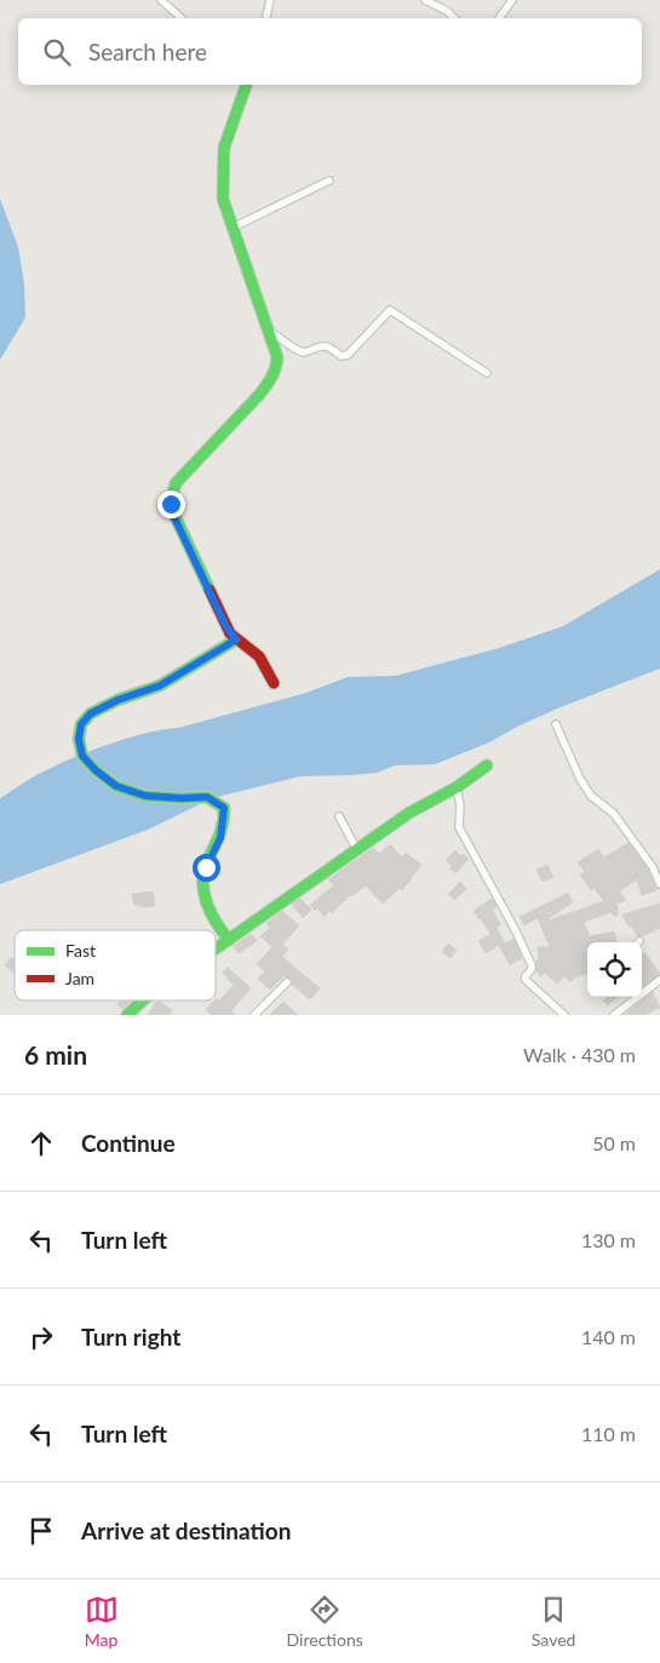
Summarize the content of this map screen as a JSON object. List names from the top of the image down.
{
  "legend": ["Fast", "Jam"],
  "page": {
    "search": "Search here",
    "heading": ["6 min", "Walk · 430 m"],
    "list": [
      ["Continue", "50 m"],
      ["Turn left", "130 m"],
      ["Turn right", "140 m"],
      ["Turn left", "110 m"],
      "Arrive at destination"
    ],
    "nav": ["Map", "Directions", "Saved"]
  }
}
